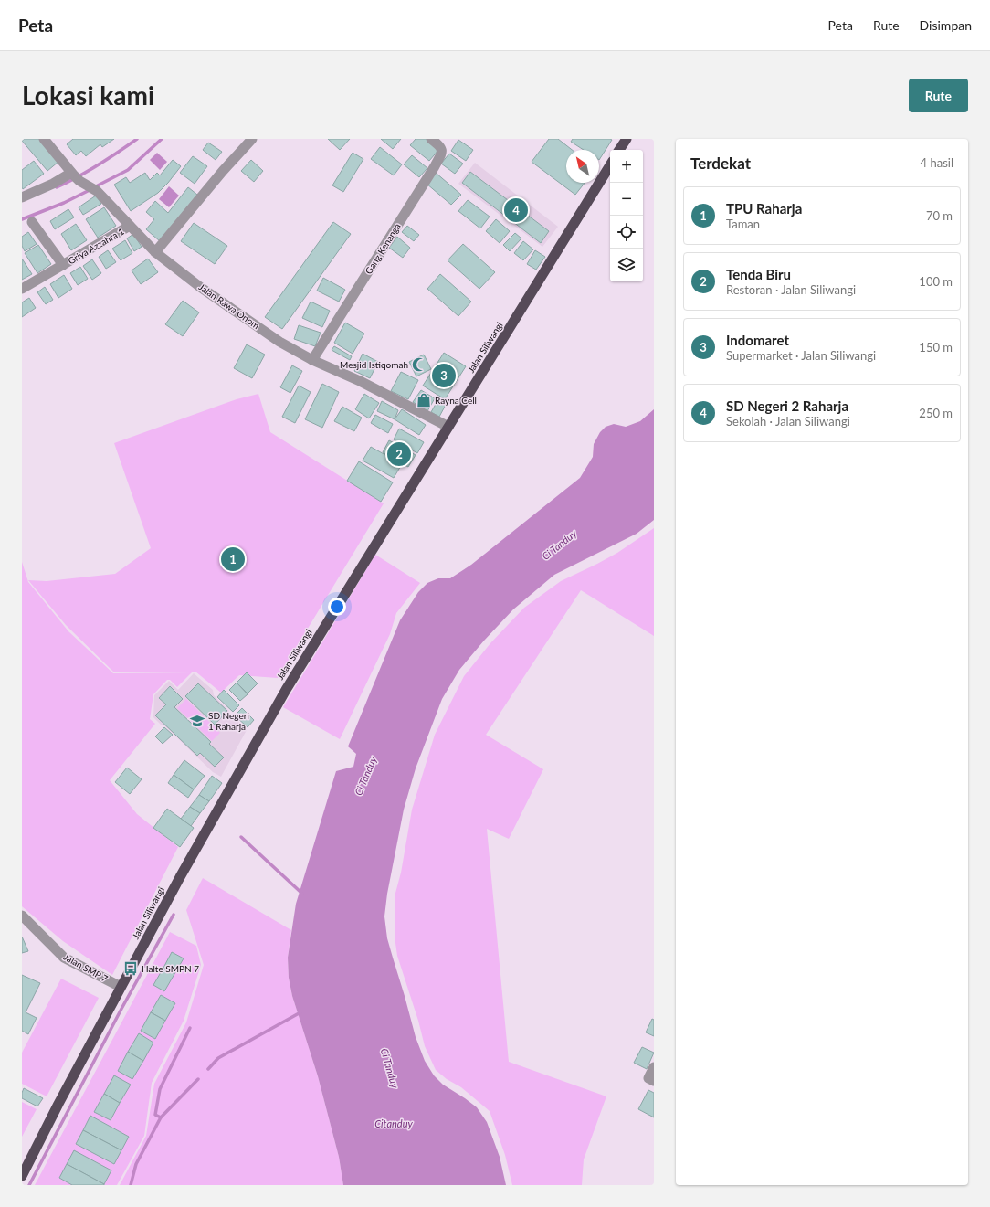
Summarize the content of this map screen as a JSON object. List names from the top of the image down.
{
  "streets": {
    "highway": ["Jalan Siliwangi"],
    "street": [
      "Griya Azzahra 1",
      "Gang Kenanga",
      "Jalan Rawa Onom",
      "Jalan SMP 7"
    ]
  },
  "crossings": [
    ["Griya Azzahra 1", "Jalan Rawa Onom"],
    ["Gang Kenanga", "Jalan Rawa Onom"],
    ["Jalan Rawa Onom", "Jalan Siliwangi"],
    ["Jalan Siliwangi", "Jalan SMP 7"]
  ],
  "water": ["Ci Tanduy", "Citanduy"],
  "places": {
    "mosque": ["Mesjid Istiqomah"],
    "shop": ["Rayna Cell"],
    "school or university": ["SD Negeri 1 Raharja"],
    "bus stop": ["Halte SMPN 7"]
  },
  "north": "top left",
  "page": {
    "header": "Peta",
    "nav": ["Peta", "Rute", "Disimpan"],
    "buttons": "Rute",
    "title": "Lokasi kami",
    "heading": ["Terdekat", "4 hasil"],
    "map_buttons": ["+", "−"],
    "list": [
      {
        "mark": "1",
        "name": "TPU Raharja",
        "note": "Taman",
        "value": "70 m"
      },
      {
        "mark": "2",
        "name": "Tenda Biru",
        "note": "Restoran · Jalan Siliwangi",
        "value": "100 m"
      },
      {
        "mark": "3",
        "name": "Indomaret",
        "note": "Supermarket · Jalan Siliwangi",
        "value": "150 m"
      },
      {
        "mark": "4",
        "name": "SD Negeri 2 Raharja",
        "note": "Sekolah · Jalan Siliwangi",
        "value": "250 m"
      }
    ],
    "pins": [
      "4",
      "3",
      "2",
      "1"
    ]
  }
}
